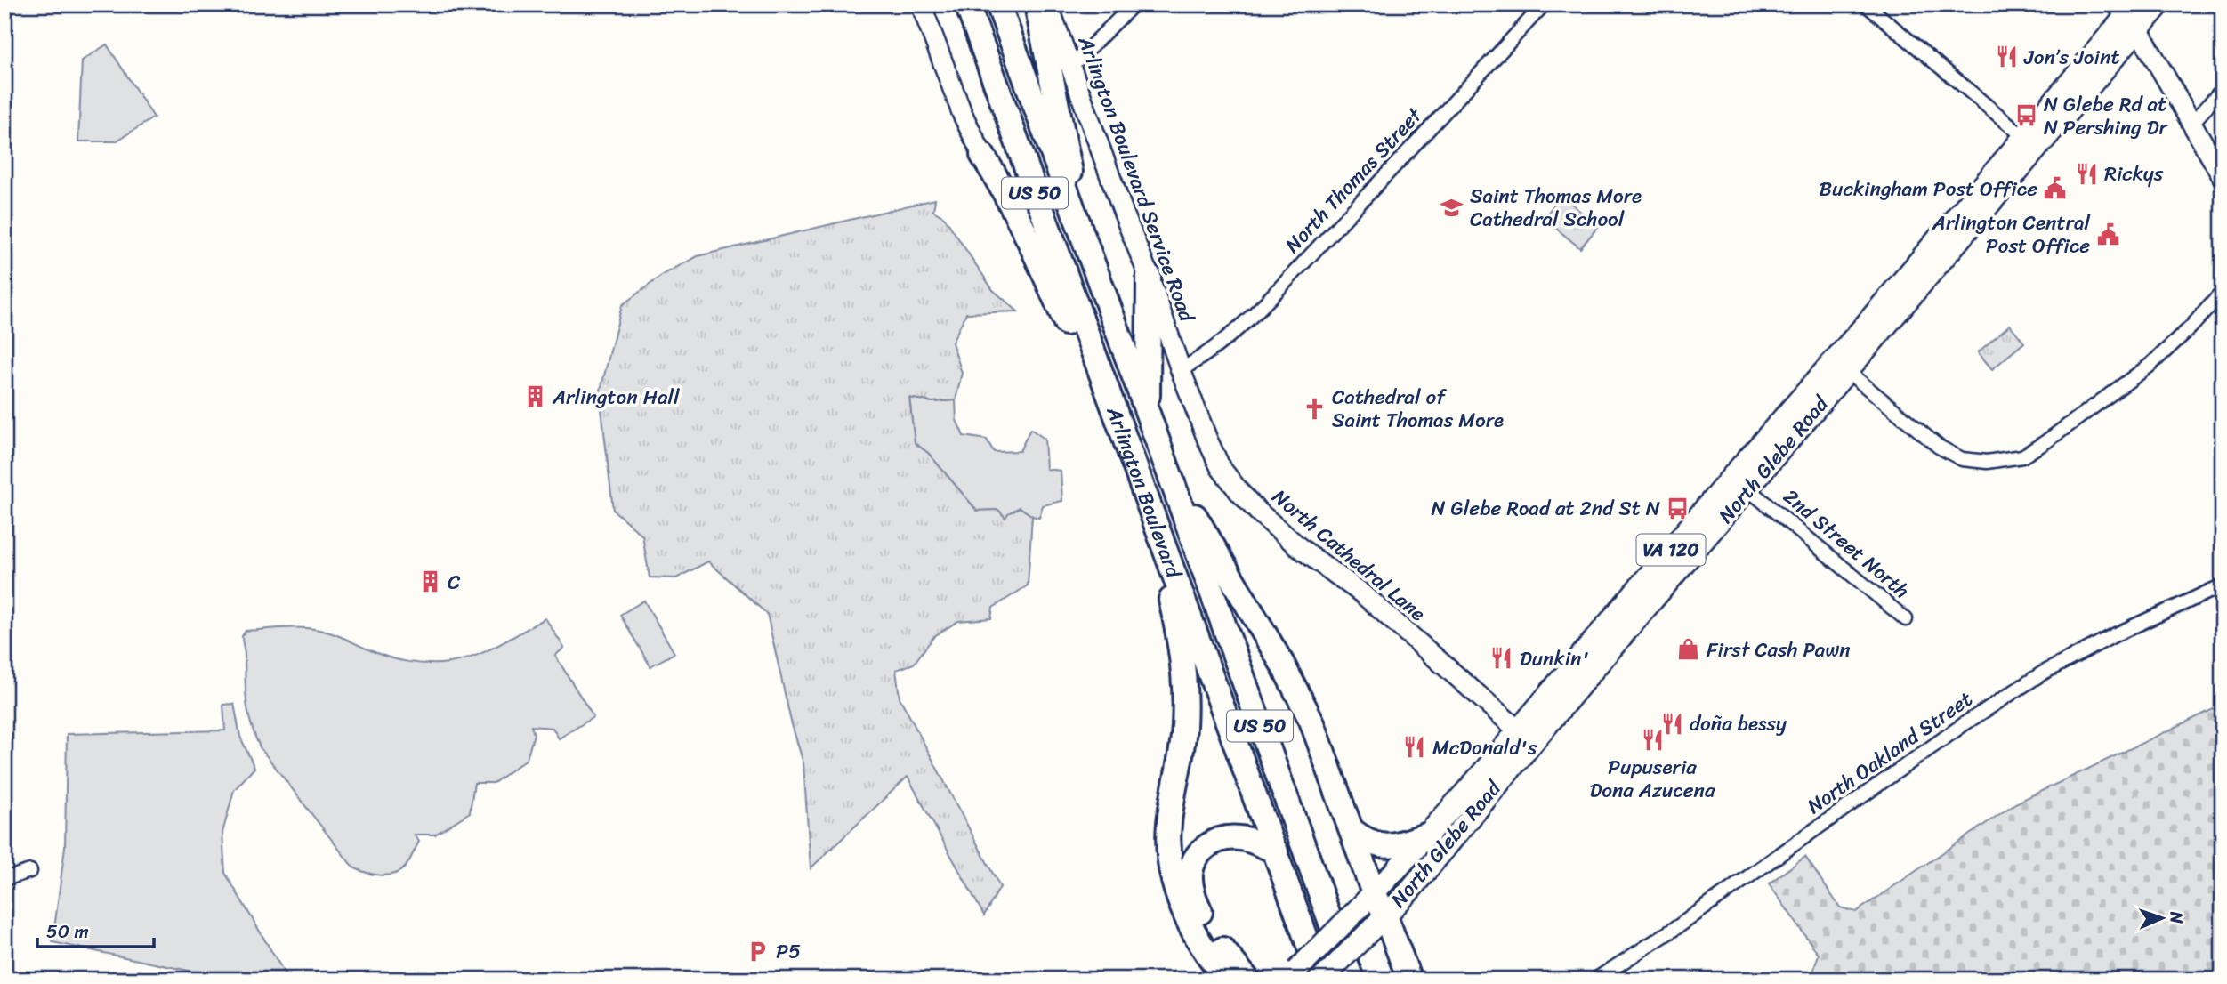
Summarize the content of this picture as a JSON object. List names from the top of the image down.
{
  "streets": {
    "highway": ["US 50", "Arlington Boulevard"],
    "main road": ["North Glebe Road", "VA 120"],
    "street": [
      "Arlington Boulevard Service Road",
      "North Thomas Street",
      "2nd Street North",
      "North Cathedral Lane",
      "North Oakland Street"
    ]
  },
  "crossings": [
    ["Arlington Boulevard Service Road", "North Thomas Street"],
    ["Arlington Boulevard Service Road", "North Cathedral Lane"],
    ["North Thomas Street", "North Cathedral Lane"],
    ["North Glebe Road", "Arlington Boulevard"],
    ["North Glebe Road", "2nd Street North"],
    ["North Glebe Road", "North Cathedral Lane"]
  ],
  "places": {
    "restaurant": [
      "Jon’s Joint",
      "Rickys",
      "Dunkin'",
      "doña bessy",
      "Pupuseria Dona Azucena",
      "McDonald's"
    ],
    "bus stop": ["N Glebe Rd at N Pershing Dr", "N Glebe Road at 2nd St N"],
    "public building": ["Buckingham Post Office", "Arlington Central Post Office"],
    "school or university": ["Saint Thomas More Cathedral School"],
    "building": ["Arlington Hall", "C"],
    "church": ["Cathedral of Saint Thomas More"],
    "shop": ["First Cash Pawn"],
    "parking": ["P5"]
  },
  "scale_bar": "50 m",
  "north": "right"
}
